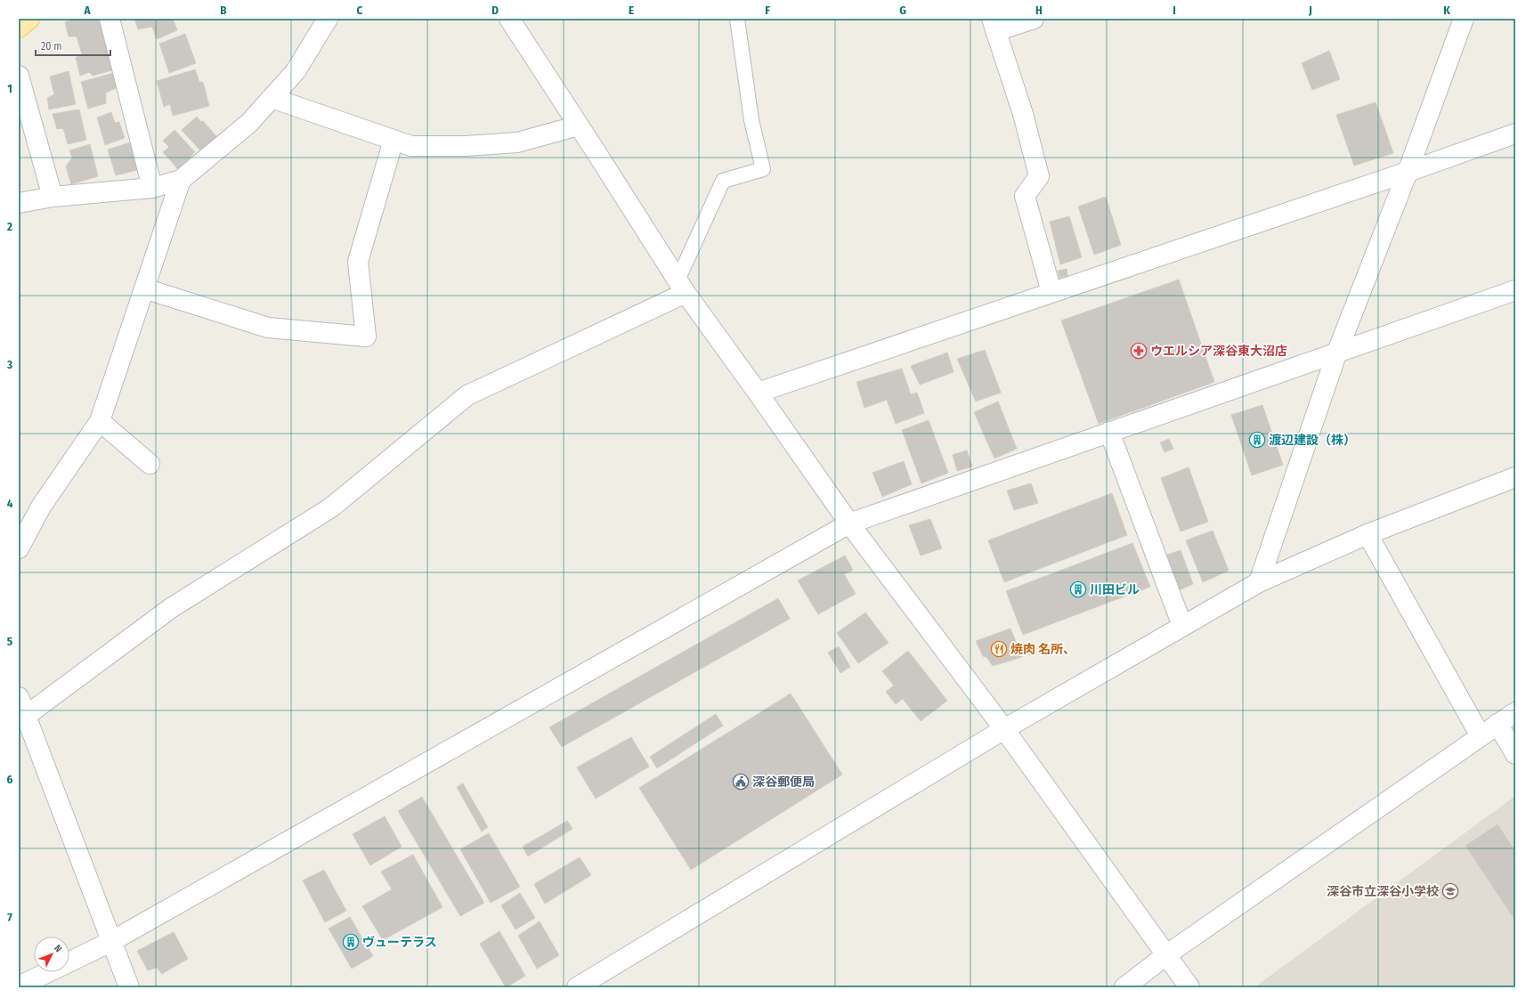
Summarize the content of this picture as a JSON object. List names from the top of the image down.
{
  "places": {
    "pharmacy": ["ウエルシア深谷東大沼店"],
    "building": ["渡辺建設（株）", "川田ビル", "ヴューテラス"],
    "restaurant": ["焼肉 名所、"],
    "public building": ["深谷郵便局"],
    "school or university": ["深谷市立深谷小学校"]
  },
  "scale_bar": "20 m",
  "north": "top right",
  "grid": {
    "columns": [
      "A",
      "B",
      "C",
      "D",
      "E",
      "F",
      "G",
      "H",
      "I",
      "J",
      "K"
    ],
    "rows": [
      "1",
      "2",
      "3",
      "4",
      "5",
      "6",
      "7"
    ]
  }
}
